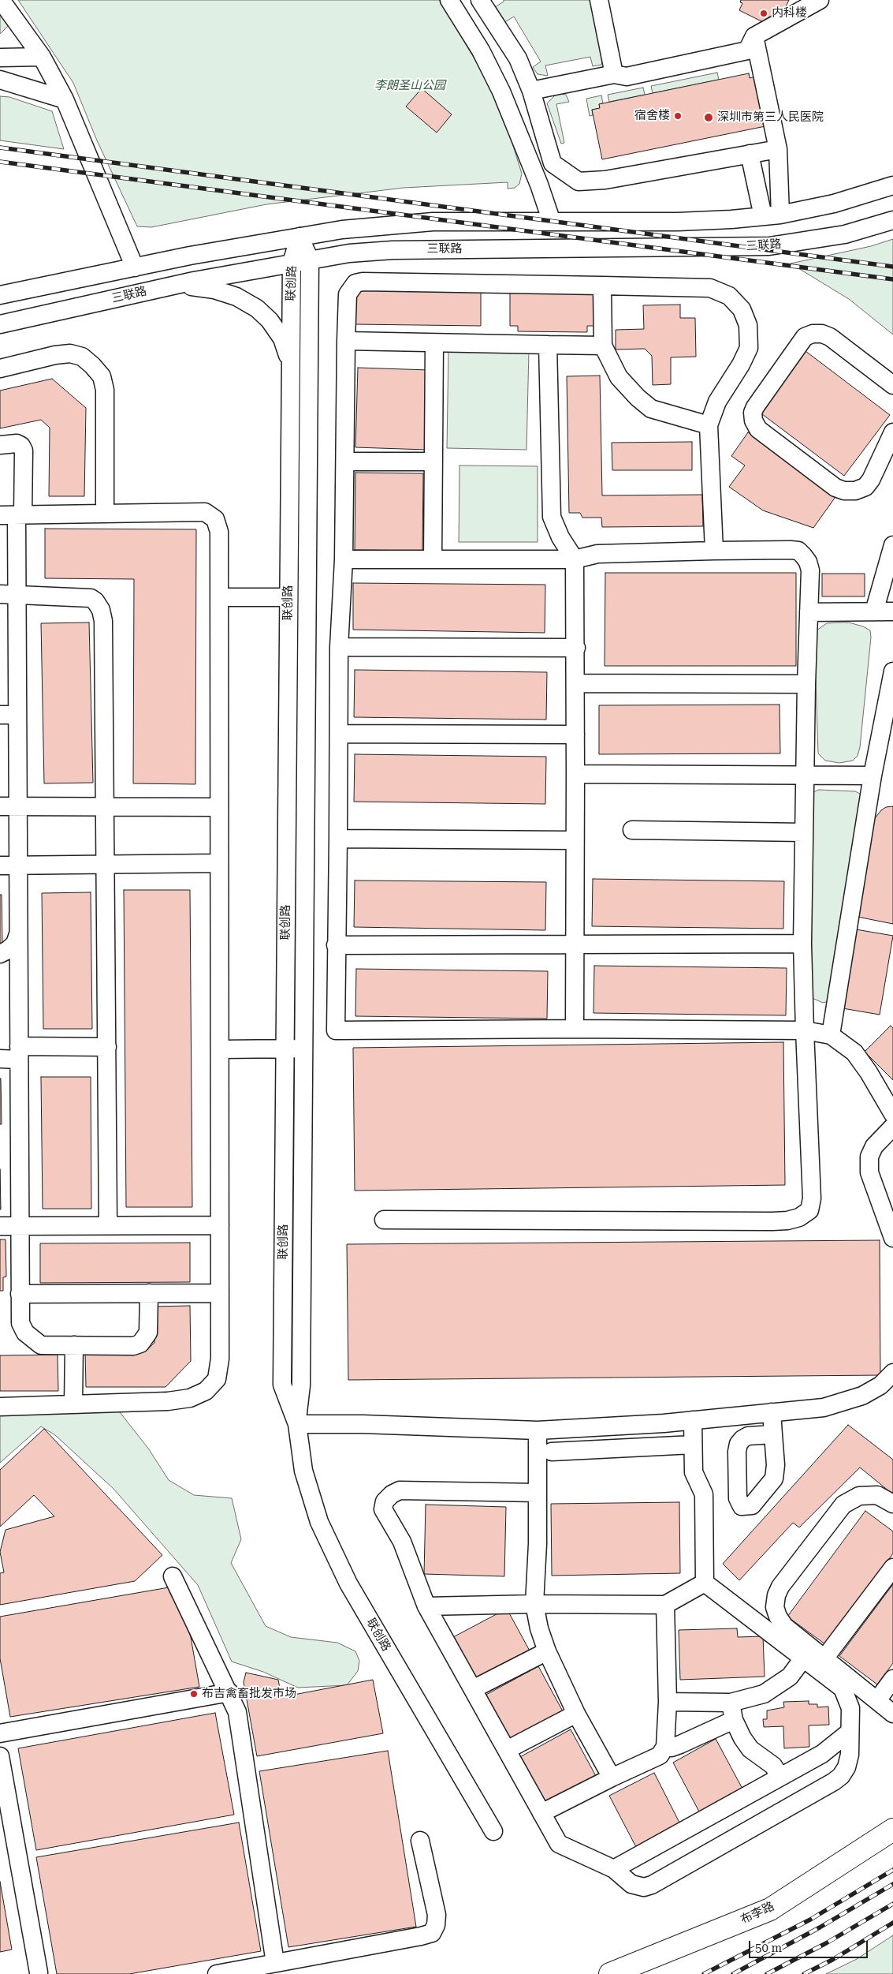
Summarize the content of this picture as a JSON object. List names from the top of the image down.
{
  "streets": {
    "main road": ["布李路"],
    "street": ["三联路", "联创路"]
  },
  "crossings": [
    ["三联路", "联创路"]
  ],
  "parks": ["李朗圣山公园"],
  "places": [
    "内科楼",
    "宿舍楼",
    "深圳市第三人民医院",
    "布吉禽畜批发市场"
  ],
  "scale_bar": "50 m"
}
